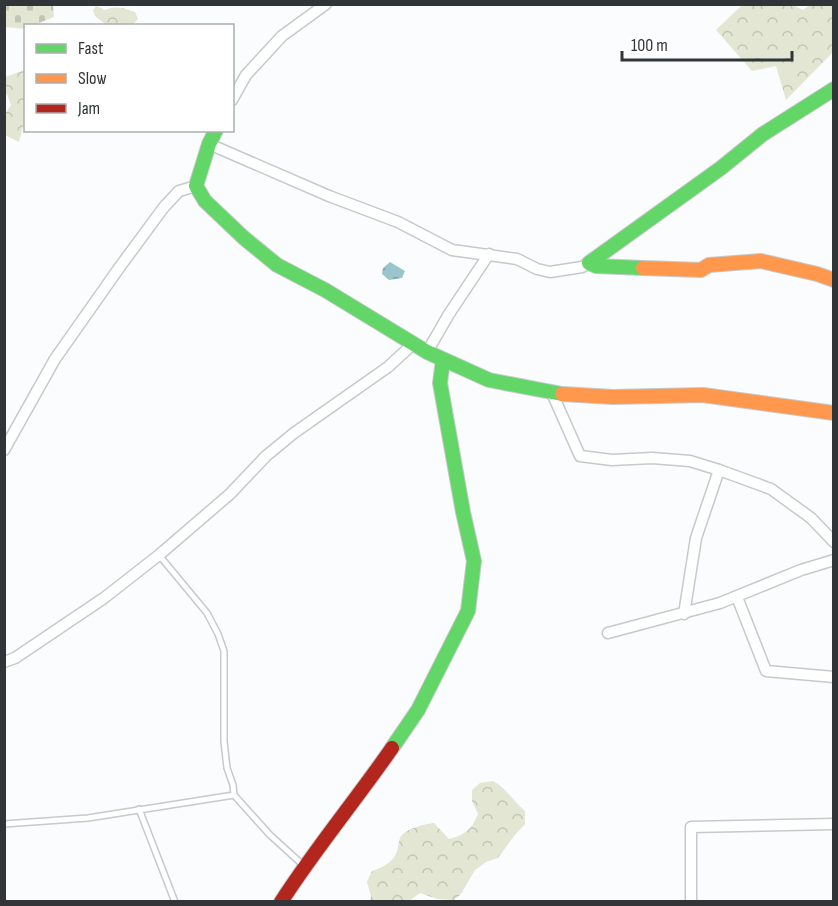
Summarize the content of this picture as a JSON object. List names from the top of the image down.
{
  "legend": ["Fast", "Slow", "Jam"],
  "scale_bar": "100 m"
}
